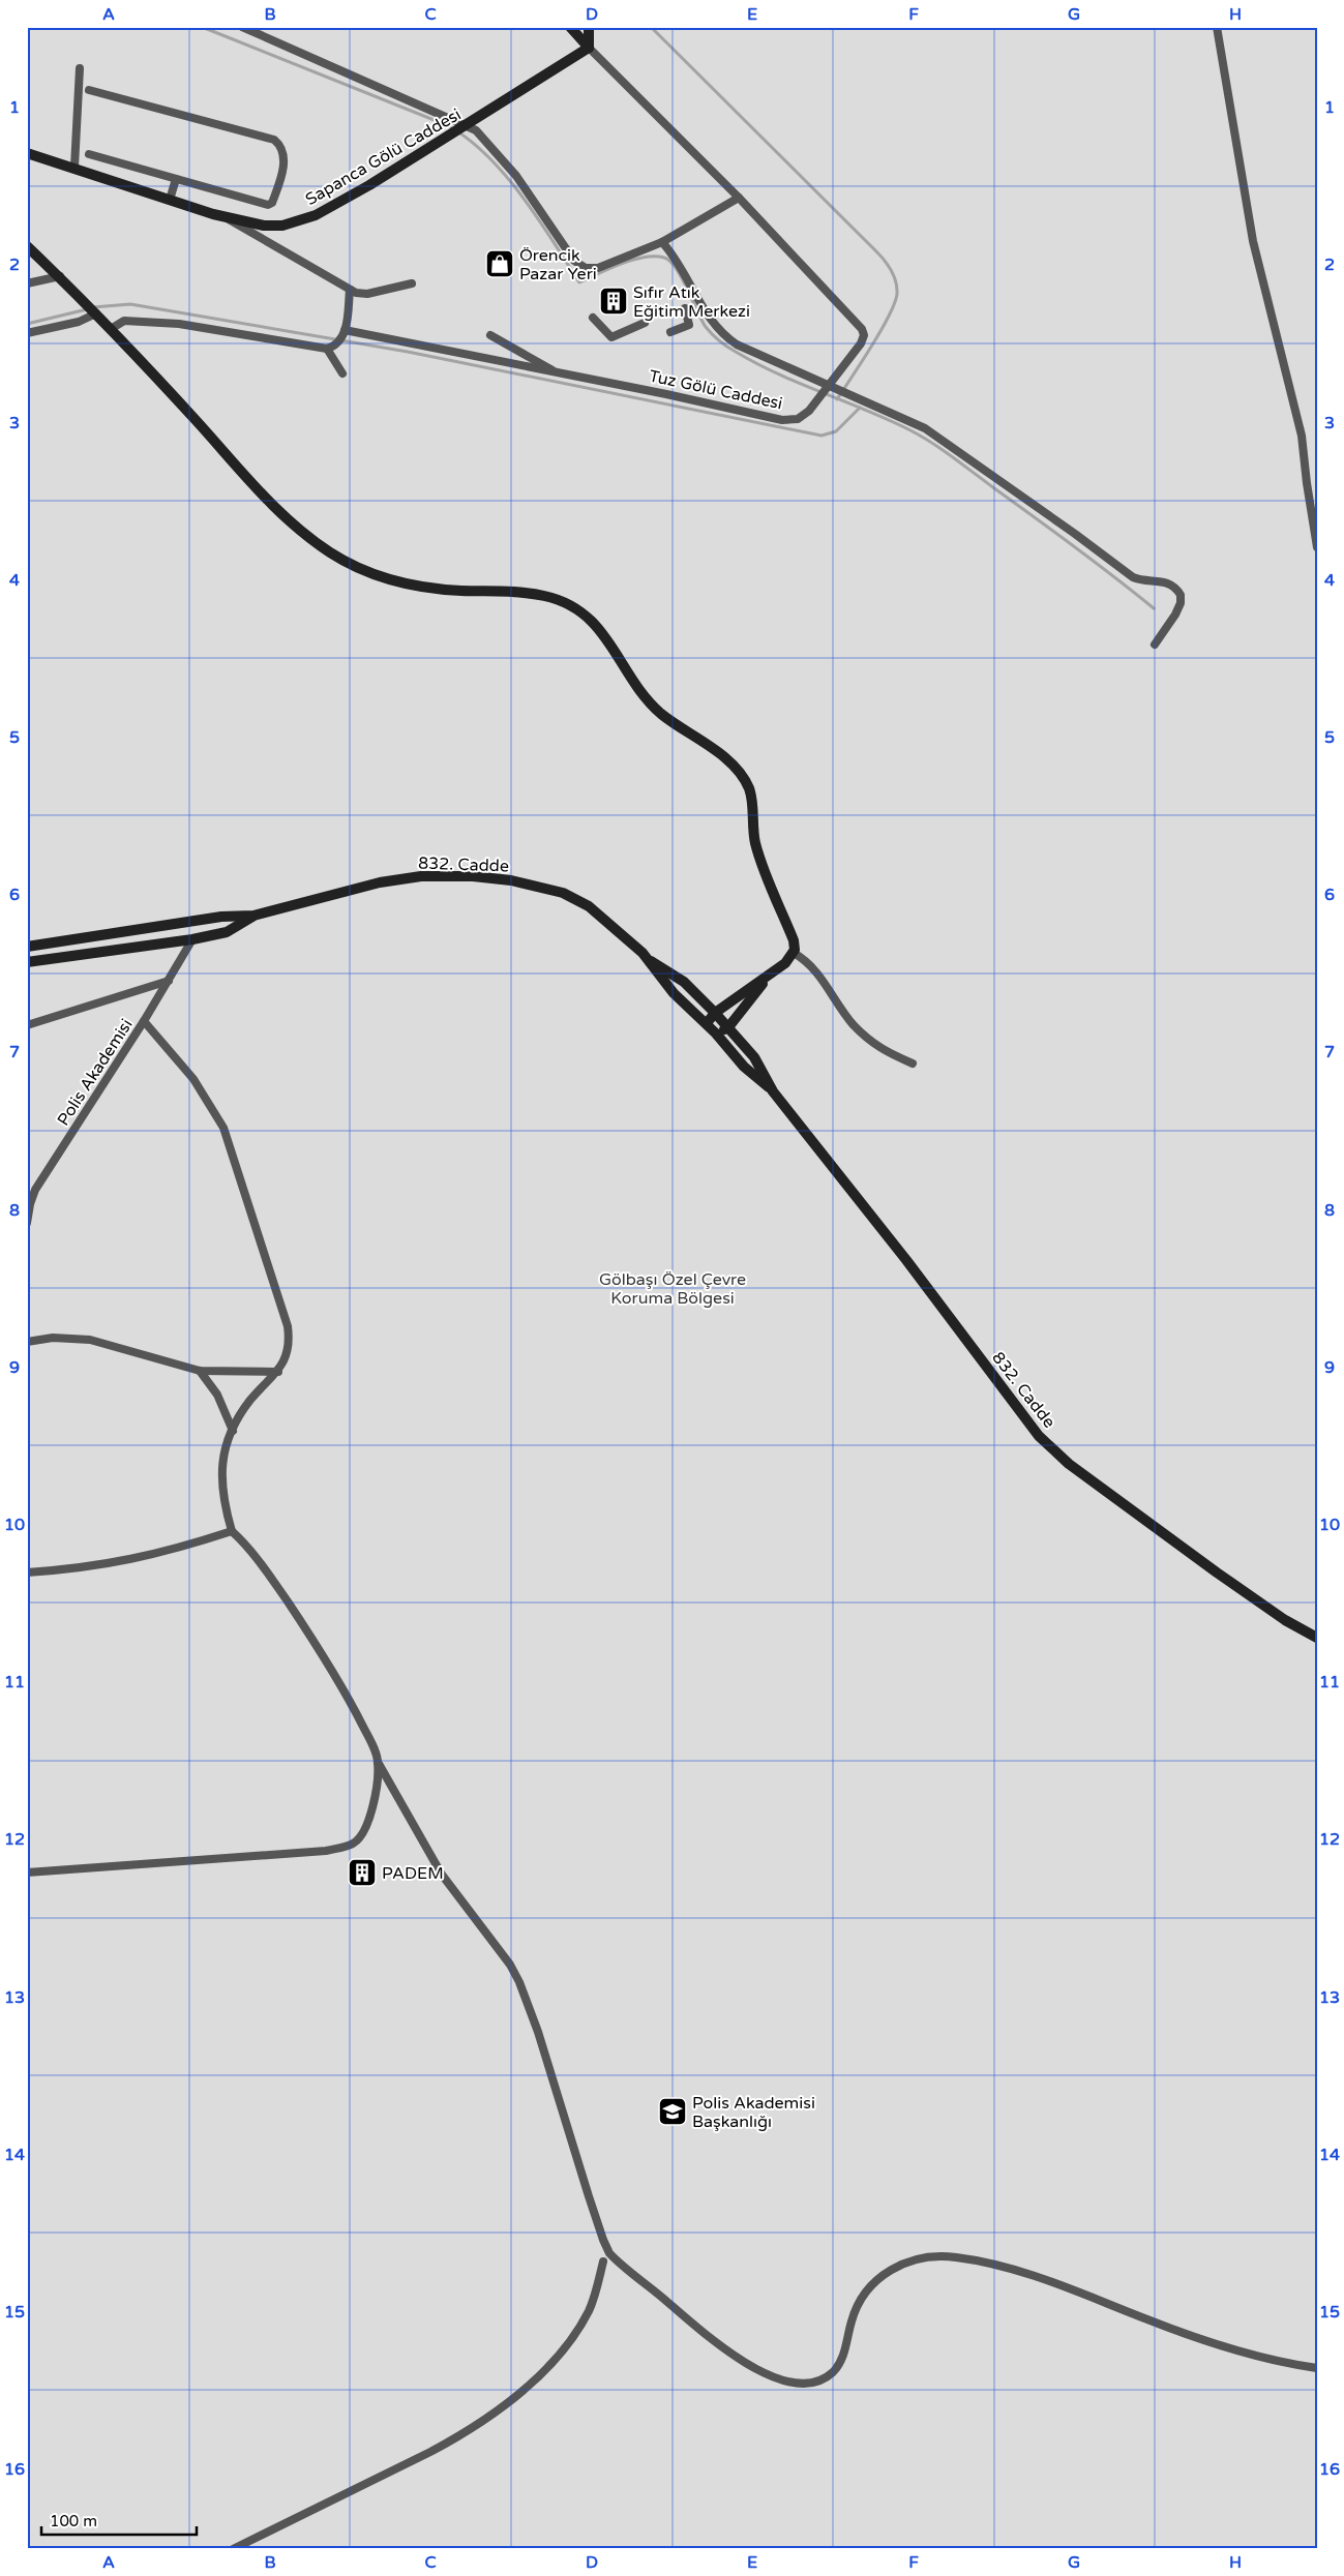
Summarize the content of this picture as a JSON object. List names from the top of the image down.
{
  "streets": {
    "street": [
      "Sapanca Gölü Caddesi",
      "Tuz Gölü Caddesi",
      "832. Cadde",
      "Polis Akademisi"
    ]
  },
  "crossings": [
    ["Sapanca Gölü Caddesi", "Tuz Gölü Caddesi"],
    ["832. Cadde", "Polis Akademisi"]
  ],
  "parks": ["Gölbaşı Özel Çevre Koruma Bölgesi"],
  "places": {
    "shop": ["Örencik Pazar Yeri"],
    "building": ["Sıfır Atık Eğitim Merkezi", "PADEM"],
    "school or university": ["Polis Akademisi Başkanlığı"]
  },
  "scale_bar": "100 m",
  "grid": {
    "columns": [
      "A",
      "B",
      "C",
      "D",
      "E",
      "F",
      "G",
      "H"
    ],
    "rows": [
      "1",
      "2",
      "3",
      "4",
      "5",
      "6",
      "7",
      "8",
      "9",
      "10",
      "11",
      "12",
      "13",
      "14",
      "15",
      "16"
    ]
  }
}
